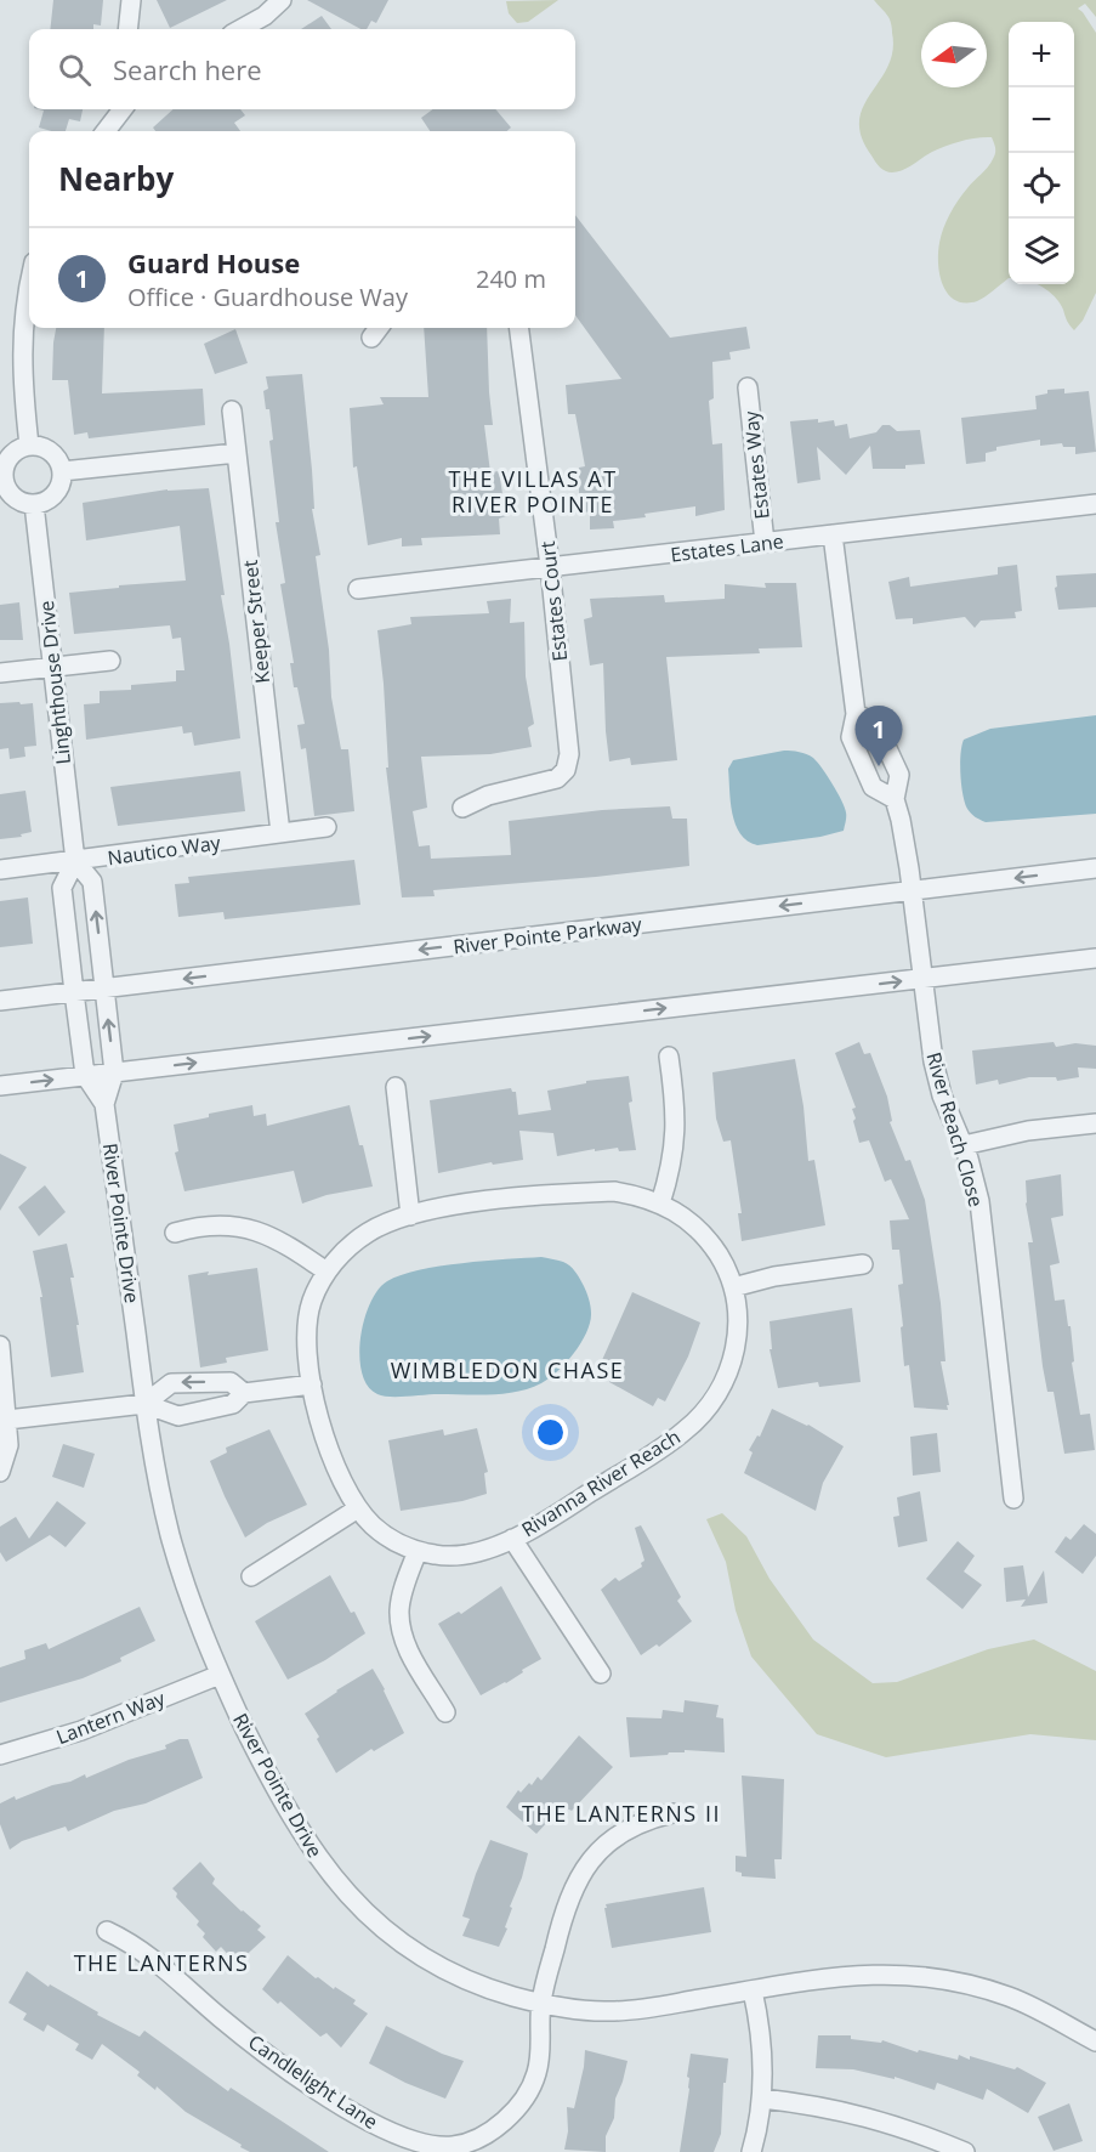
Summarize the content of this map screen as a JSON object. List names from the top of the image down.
{
  "streets": {
    "street": [
      "Estates Way",
      "Estates Lane",
      "Estates Court",
      "Keeper Street",
      "Linghthouse Drive",
      "Nautico Way",
      "River Pointe Parkway",
      "River Reach Close",
      "River Pointe Drive",
      "Rivanna River Reach",
      "Lantern Way",
      "Candlelight Lane"
    ]
  },
  "crossings": [
    ["Estates Way", "Estates Lane"],
    ["Estates Lane", "Estates Court"],
    ["Keeper Street", "Nautico Way"],
    ["Linghthouse Drive", "Nautico Way"],
    ["Linghthouse Drive", "River Pointe Parkway"],
    ["Linghthouse Drive", "River Pointe Drive"],
    ["River Pointe Parkway", "River Reach Close"],
    ["River Pointe Parkway", "River Pointe Drive"],
    ["River Pointe Drive", "Lantern Way"],
    ["River Pointe Drive", "Candlelight Lane"]
  ],
  "districts": [
    "THE VILLAS AT RIVER POINTE",
    "WIMBLEDON CHASE",
    "THE LANTERNS II",
    "THE LANTERNS"
  ],
  "north": "left",
  "page": {
    "map_buttons": ["+", "−"],
    "search": "Search here",
    "heading": "Nearby",
    "list": [
      {
        "mark": "1",
        "name": "Guard House",
        "note": "Office · Guardhouse Way",
        "value": "240 m"
      }
    ],
    "pins": "1"
  }
}
